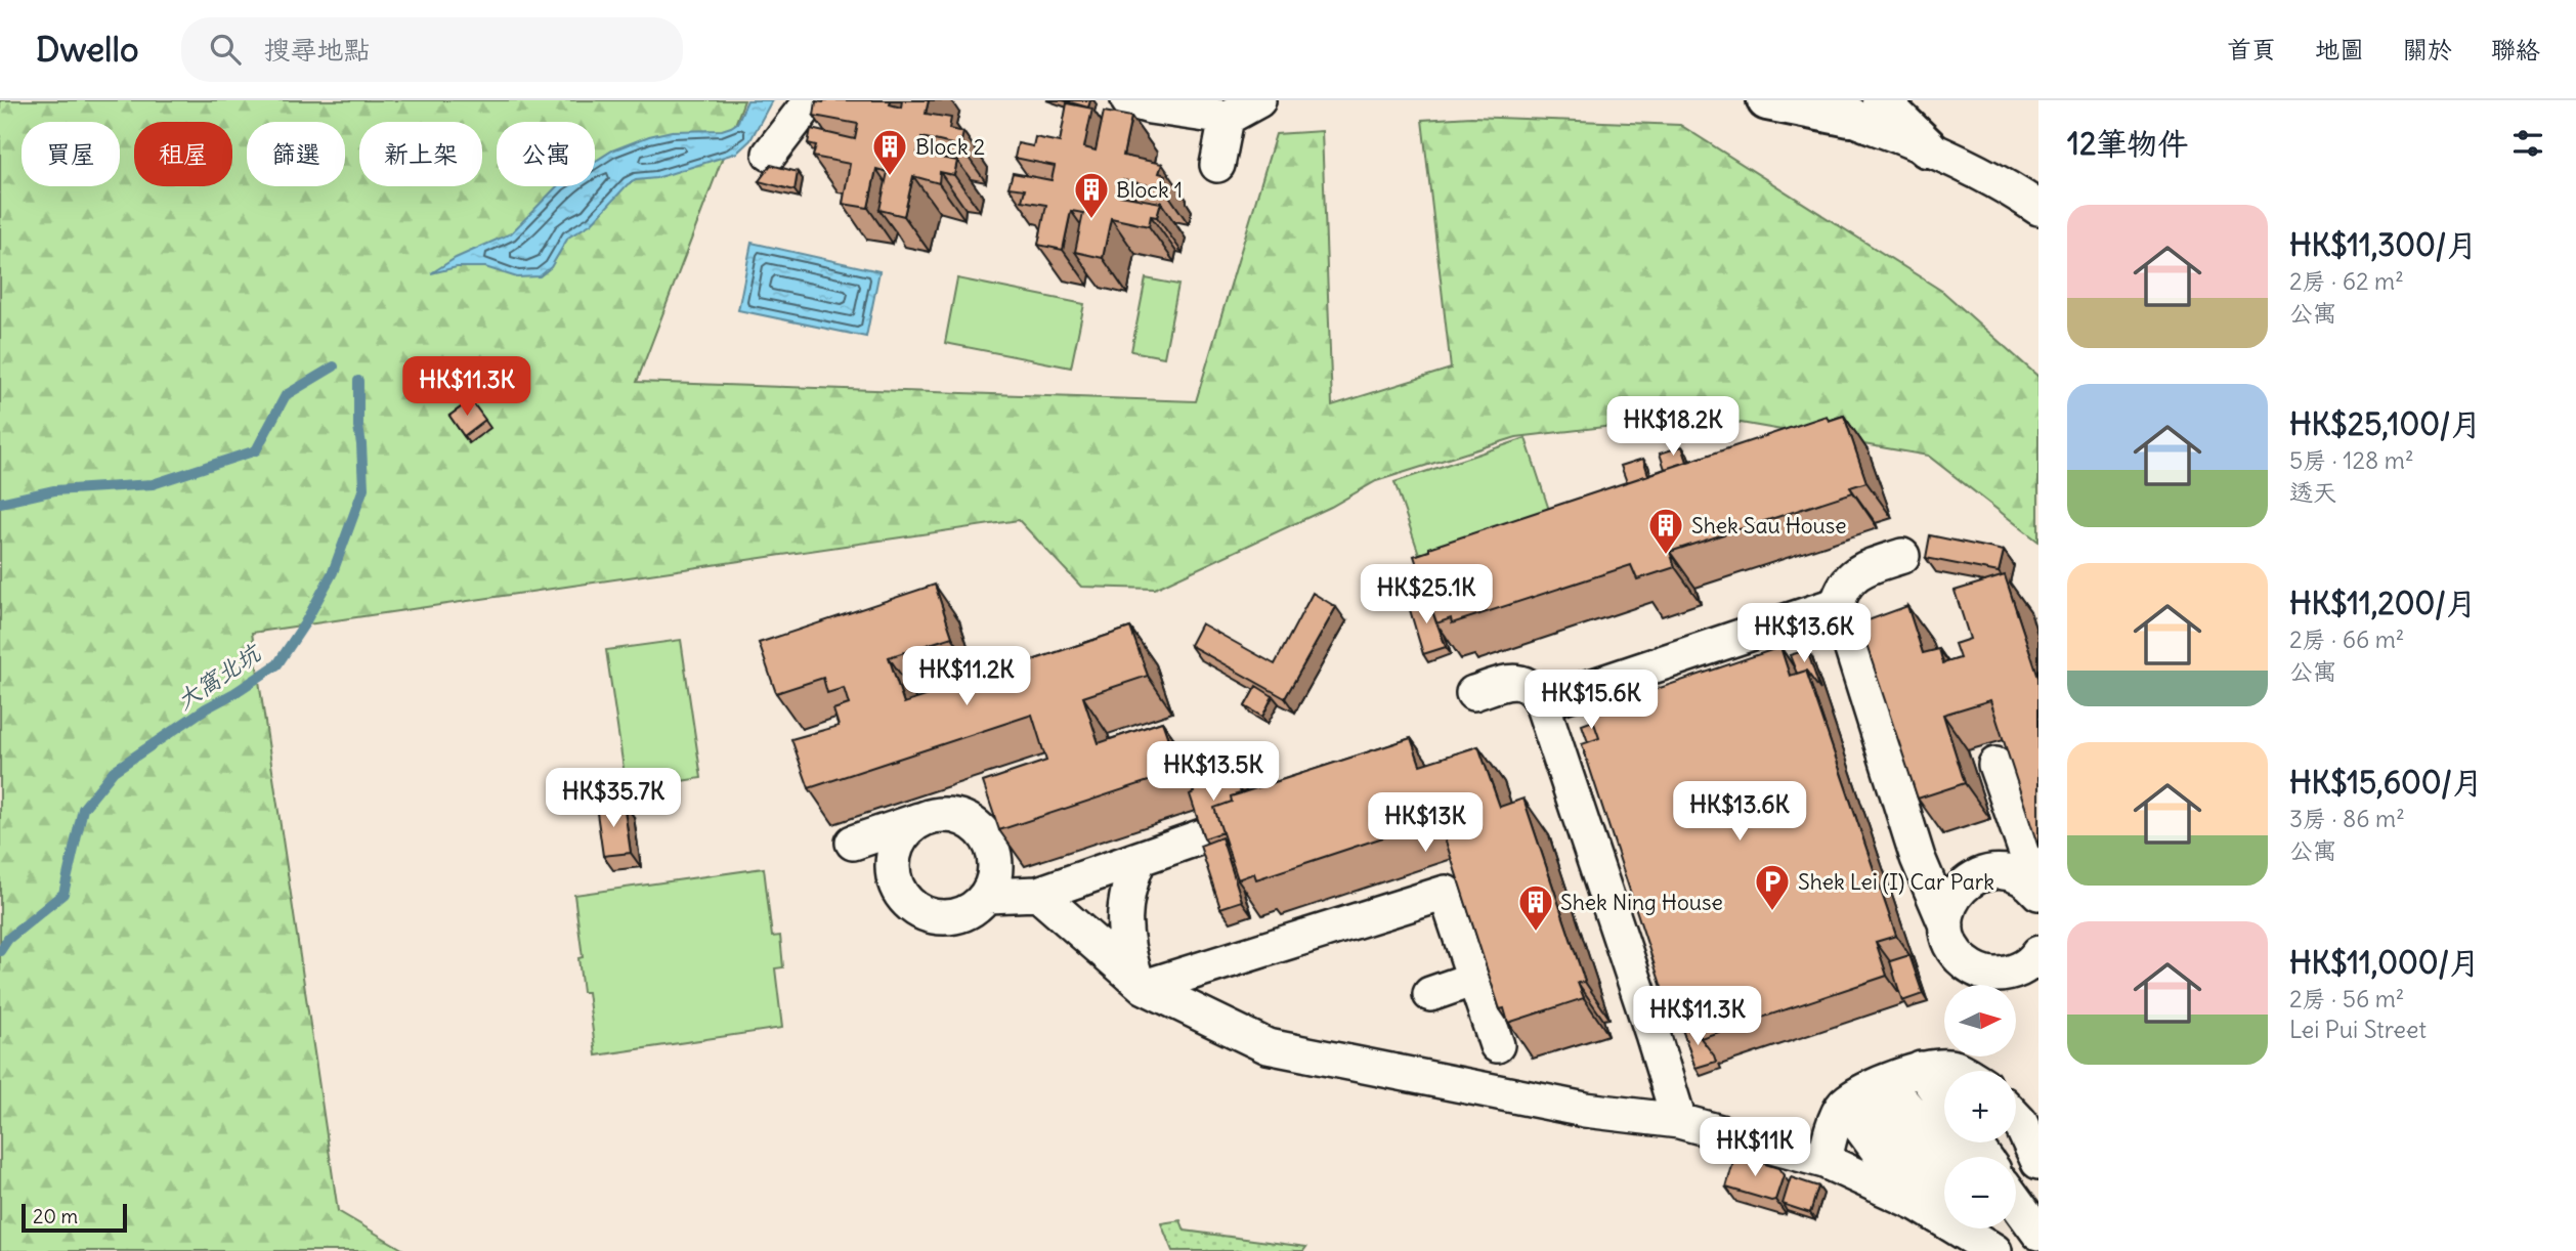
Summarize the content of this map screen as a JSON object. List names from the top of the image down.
{
  "water": ["大窩北坑"],
  "places": {
    "building": [
      "Block 2",
      "Block 1",
      "Shek Sau House",
      "Shek Ning House"
    ],
    "parking": ["Shek Lei (I) Car Park"]
  },
  "scale_bar": "20 m",
  "north": "right",
  "page": {
    "header": "Dwello",
    "search": "搜尋地點",
    "nav": [
      "首頁",
      "地圖",
      "關於",
      "聯絡"
    ],
    "heading": "12筆物件",
    "chip": [
      "買屋",
      "租屋",
      "篩選",
      "新上架",
      "公寓"
    ],
    "list": [
      {
        "name": "HK$11,300/月",
        "note": "2房 · 62 m² · 公寓"
      },
      {
        "name": "HK$25,100/月",
        "note": "5房 · 128 m² · 透天"
      },
      {
        "name": "HK$11,200/月",
        "note": "2房 · 66 m² · 公寓"
      },
      {
        "name": "HK$15,600/月",
        "note": "3房 · 86 m² · 公寓"
      },
      {
        "name": "HK$11,000/月",
        "note": "2房 · 56 m² · Lei Pui Street"
      }
    ],
    "price": [
      "HK$11.3K",
      "HK$18.2K",
      "HK$25.1K",
      "HK$13.6K",
      "HK$11.2K",
      "HK$15.6K",
      "HK$13.5K",
      "HK$35.7K",
      "HK$13.6K",
      "HK$13K",
      "HK$11.3K",
      "HK$11K"
    ],
    "map_buttons": ["+", "−"],
    "scale": "20 m"
  }
}
